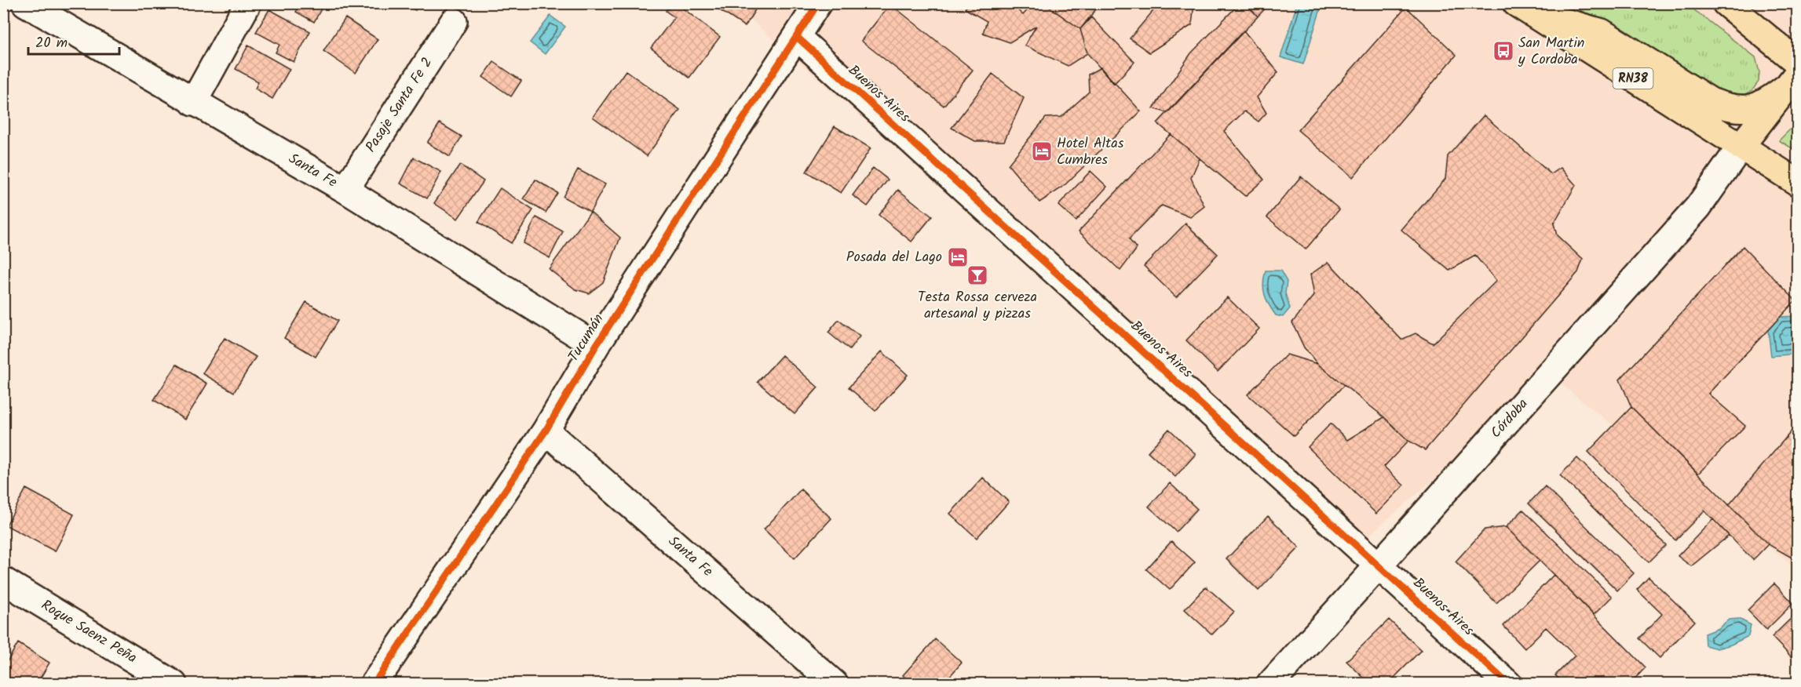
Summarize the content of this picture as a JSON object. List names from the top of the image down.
{
  "streets": {
    "main road": ["RN38"],
    "street": [
      "Buenos Aires",
      "Pasaje Santa Fe 2",
      "Santa Fe",
      "Tucumán",
      "Córdoba",
      "Roque Saenz Peña"
    ]
  },
  "crossings": [
    ["RN38", "Córdoba"],
    ["Buenos Aires", "Tucumán"],
    ["Buenos Aires", "Córdoba"],
    ["Pasaje Santa Fe 2", "Santa Fe"],
    ["Santa Fe", "Tucumán"]
  ],
  "places": {
    "bus stop": ["San Martin y Cordoba"],
    "hotel": ["Hotel Altas Cumbres", "Posada del Lago"],
    "bar": ["Testa Rossa cerveza artesanal y pizzas"]
  },
  "scale_bar": "20 m"
}
